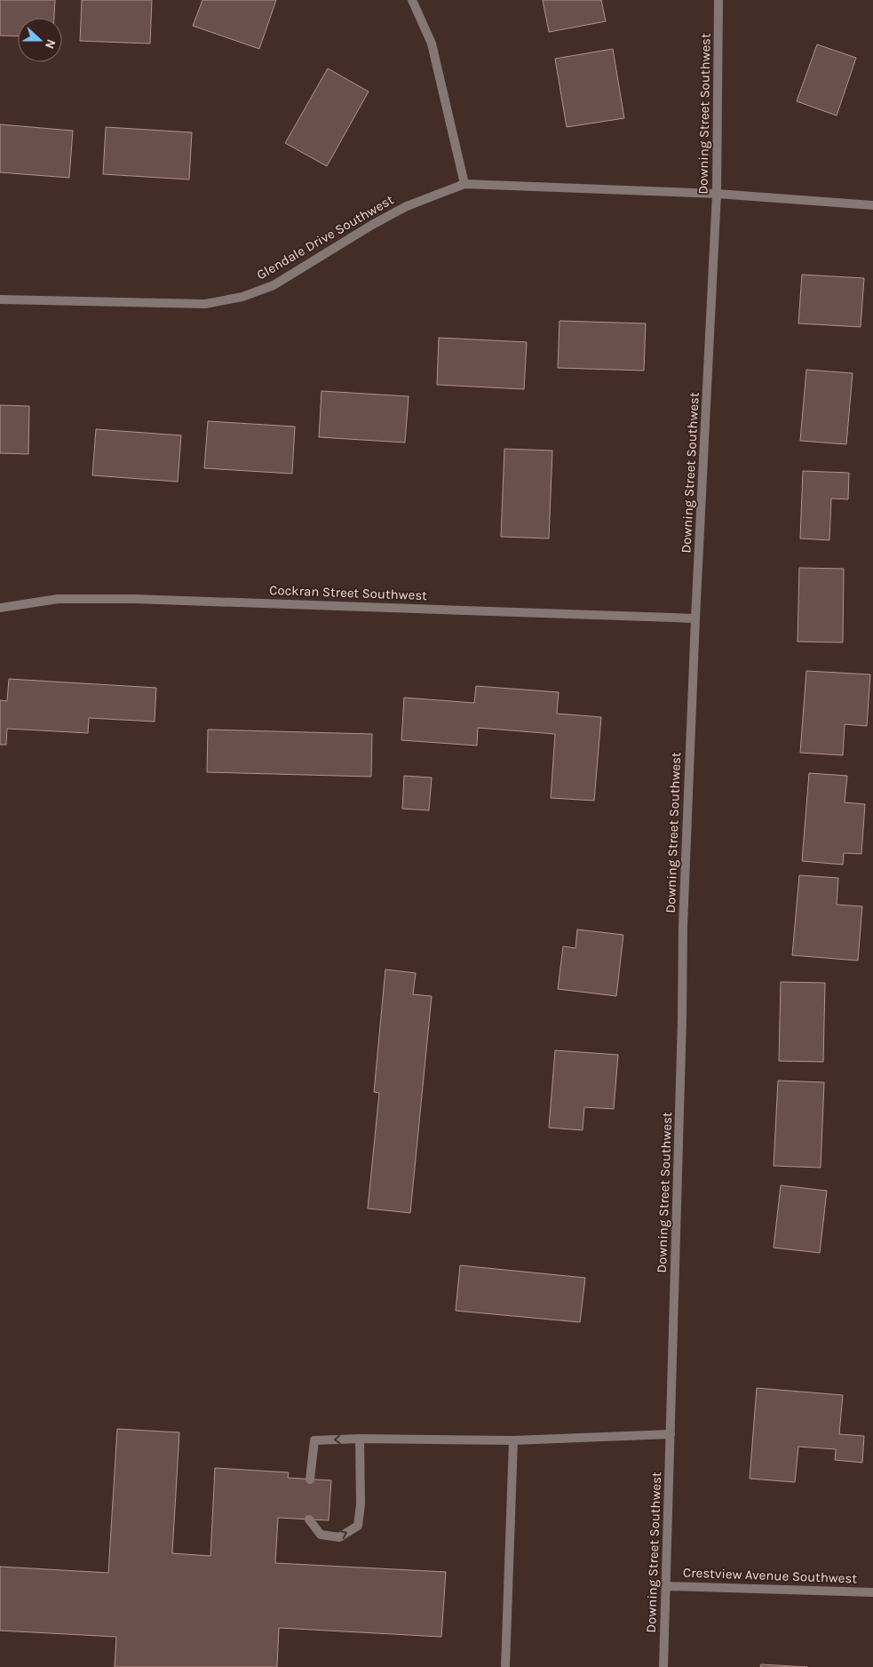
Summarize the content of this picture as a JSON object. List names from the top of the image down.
{
  "streets": {
    "street": [
      "Downing Street Southwest",
      "Glendale Drive Southwest",
      "Cockran Street Southwest",
      "Crestview Avenue Southwest"
    ]
  },
  "crossings": [
    ["Downing Street Southwest", "Glendale Drive Southwest"],
    ["Downing Street Southwest", "Cockran Street Southwest"],
    ["Downing Street Southwest", "Crestview Avenue Southwest"]
  ],
  "north": "right"
}
